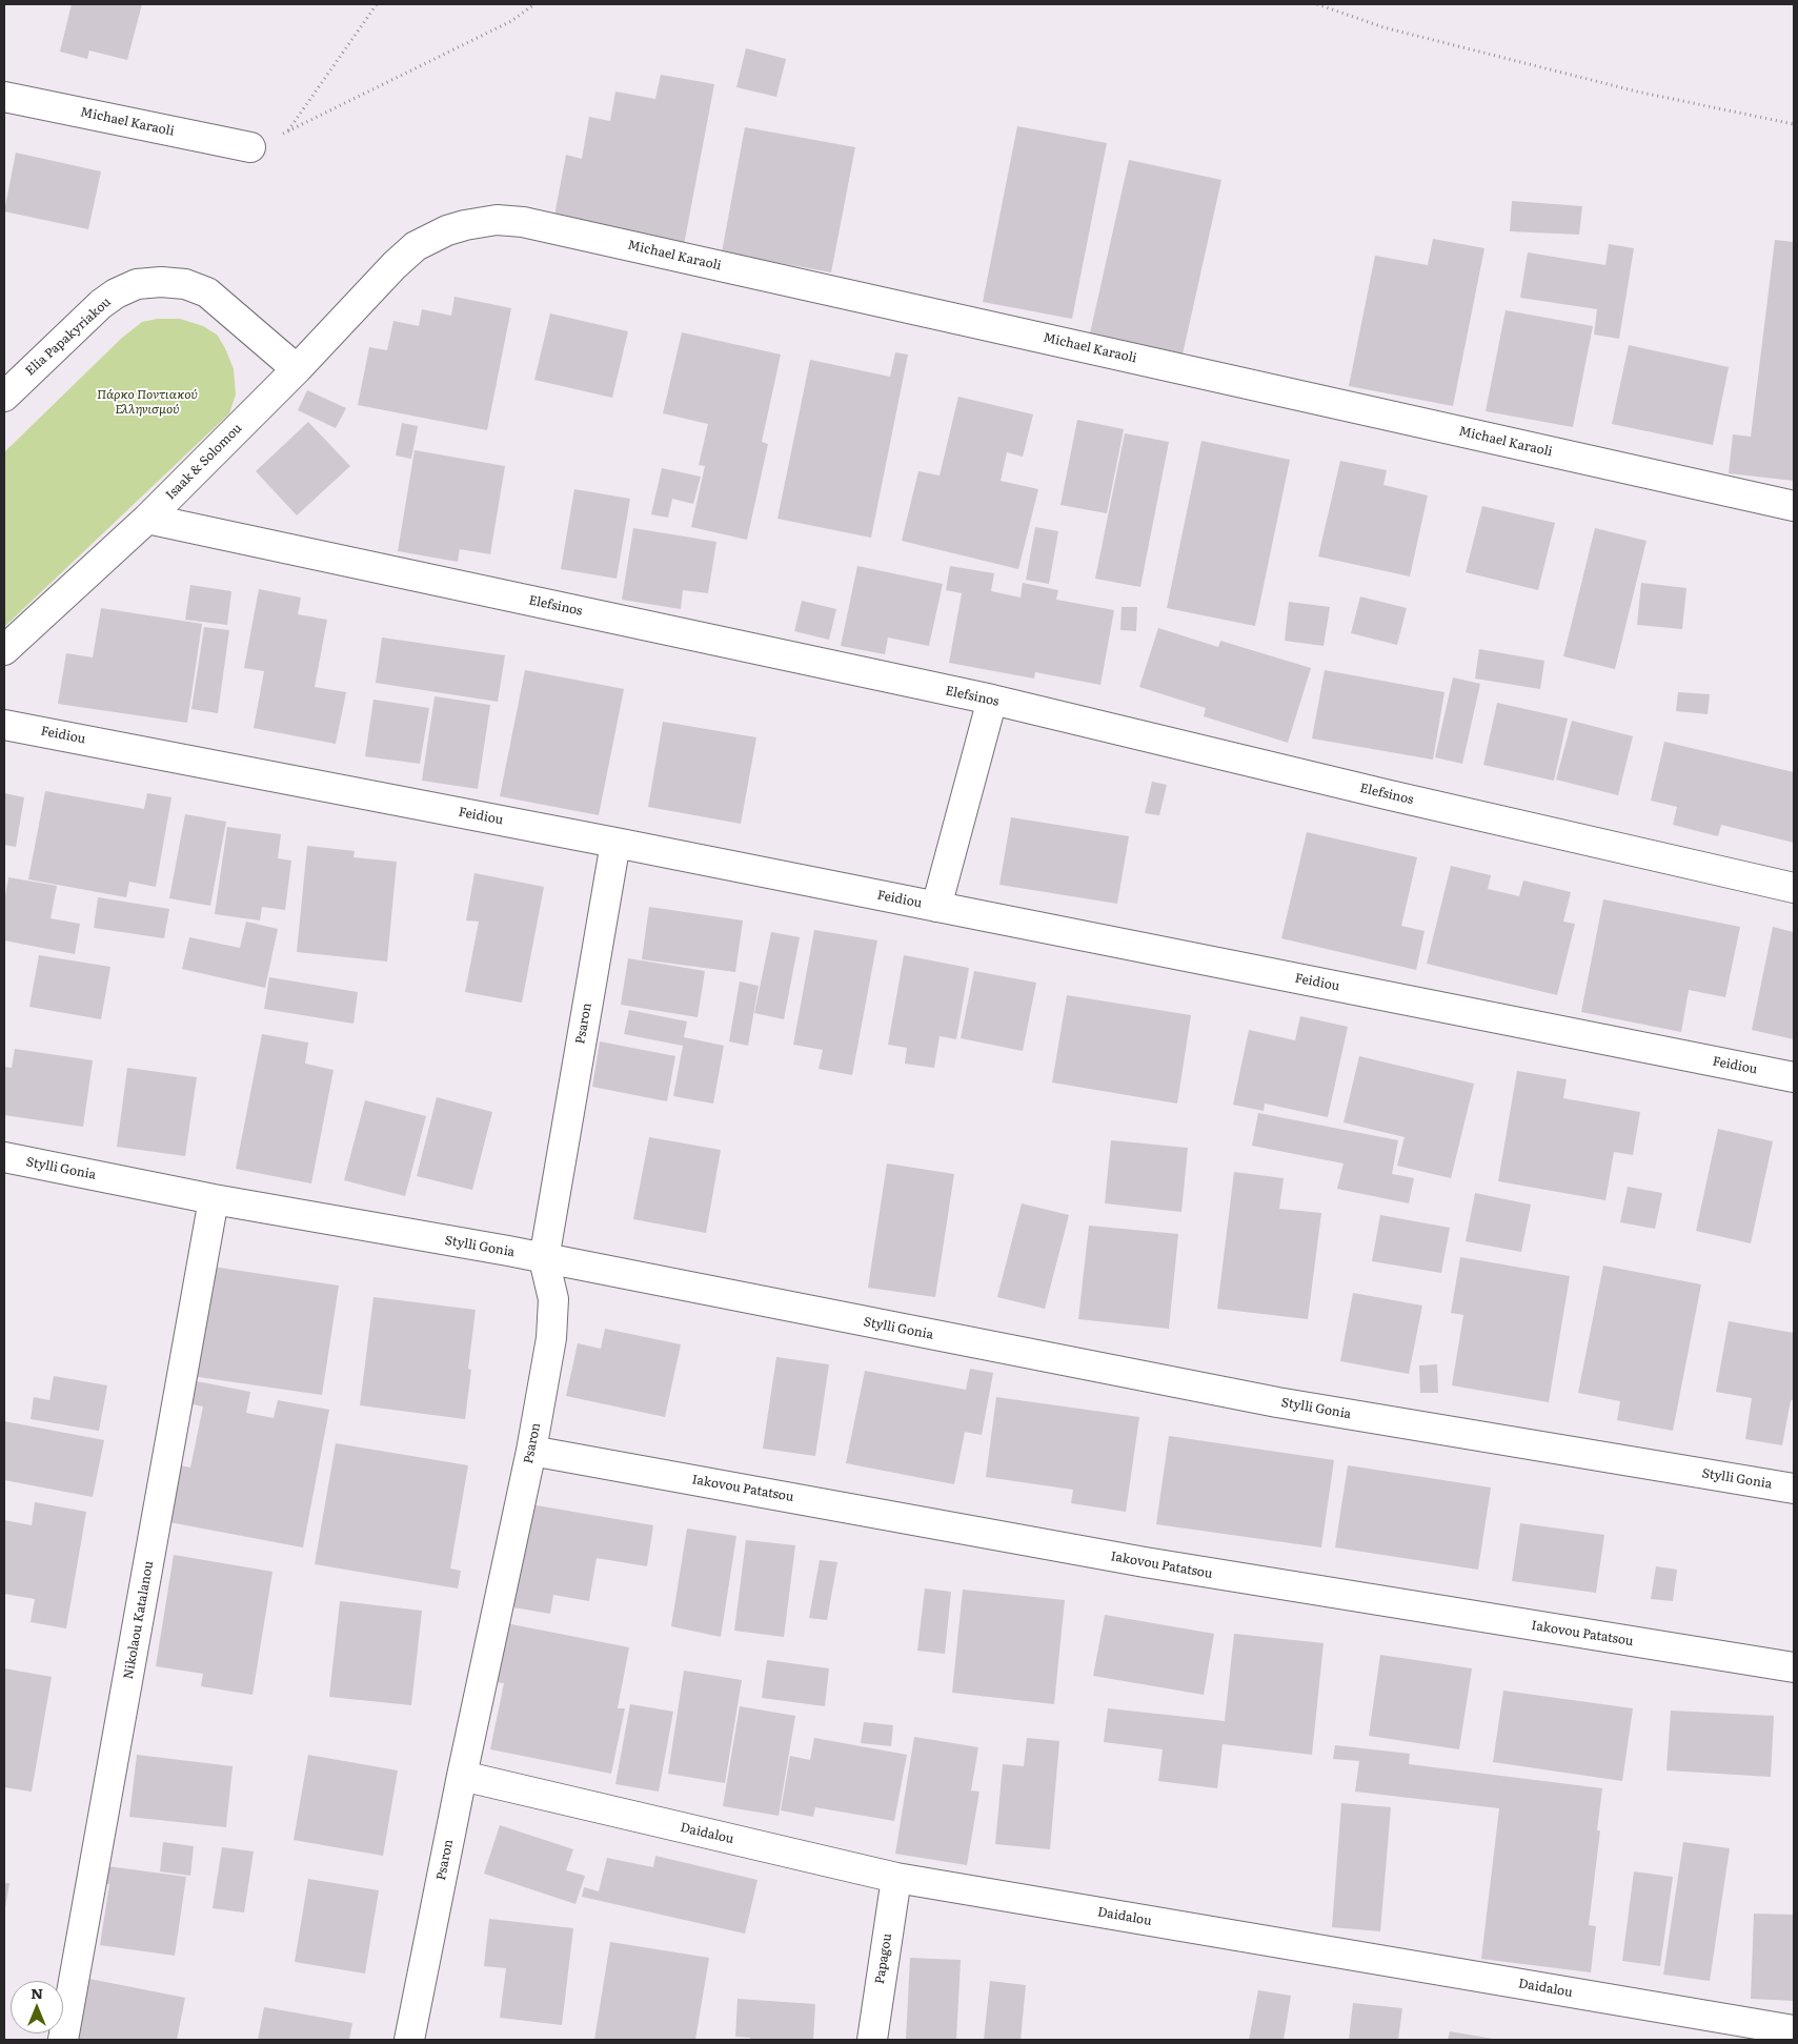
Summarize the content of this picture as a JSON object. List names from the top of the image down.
{
  "streets": {
    "street": [
      "Michael Karaoli",
      "Elia Papakyriakou",
      "Isaak & Solomou",
      "Elefsinos",
      "Feidiou",
      "Psaron",
      "Stylli Gonia",
      "Iakovou Patatsou",
      "Nikolaou Katalanou",
      "Daidalou",
      "Papagou"
    ]
  },
  "crossings": [
    ["Michael Karaoli", "Isaak & Solomou"],
    ["Elia Papakyriakou", "Isaak & Solomou"],
    ["Isaak & Solomou", "Elefsinos"],
    ["Feidiou", "Psaron"],
    ["Psaron", "Stylli Gonia"],
    ["Psaron", "Iakovou Patatsou"],
    ["Psaron", "Daidalou"],
    ["Stylli Gonia", "Nikolaou Katalanou"],
    ["Daidalou", "Papagou"]
  ],
  "parks": ["Πάρκο Ποντιακού Ελληνισμού"],
  "north": "top"
}
